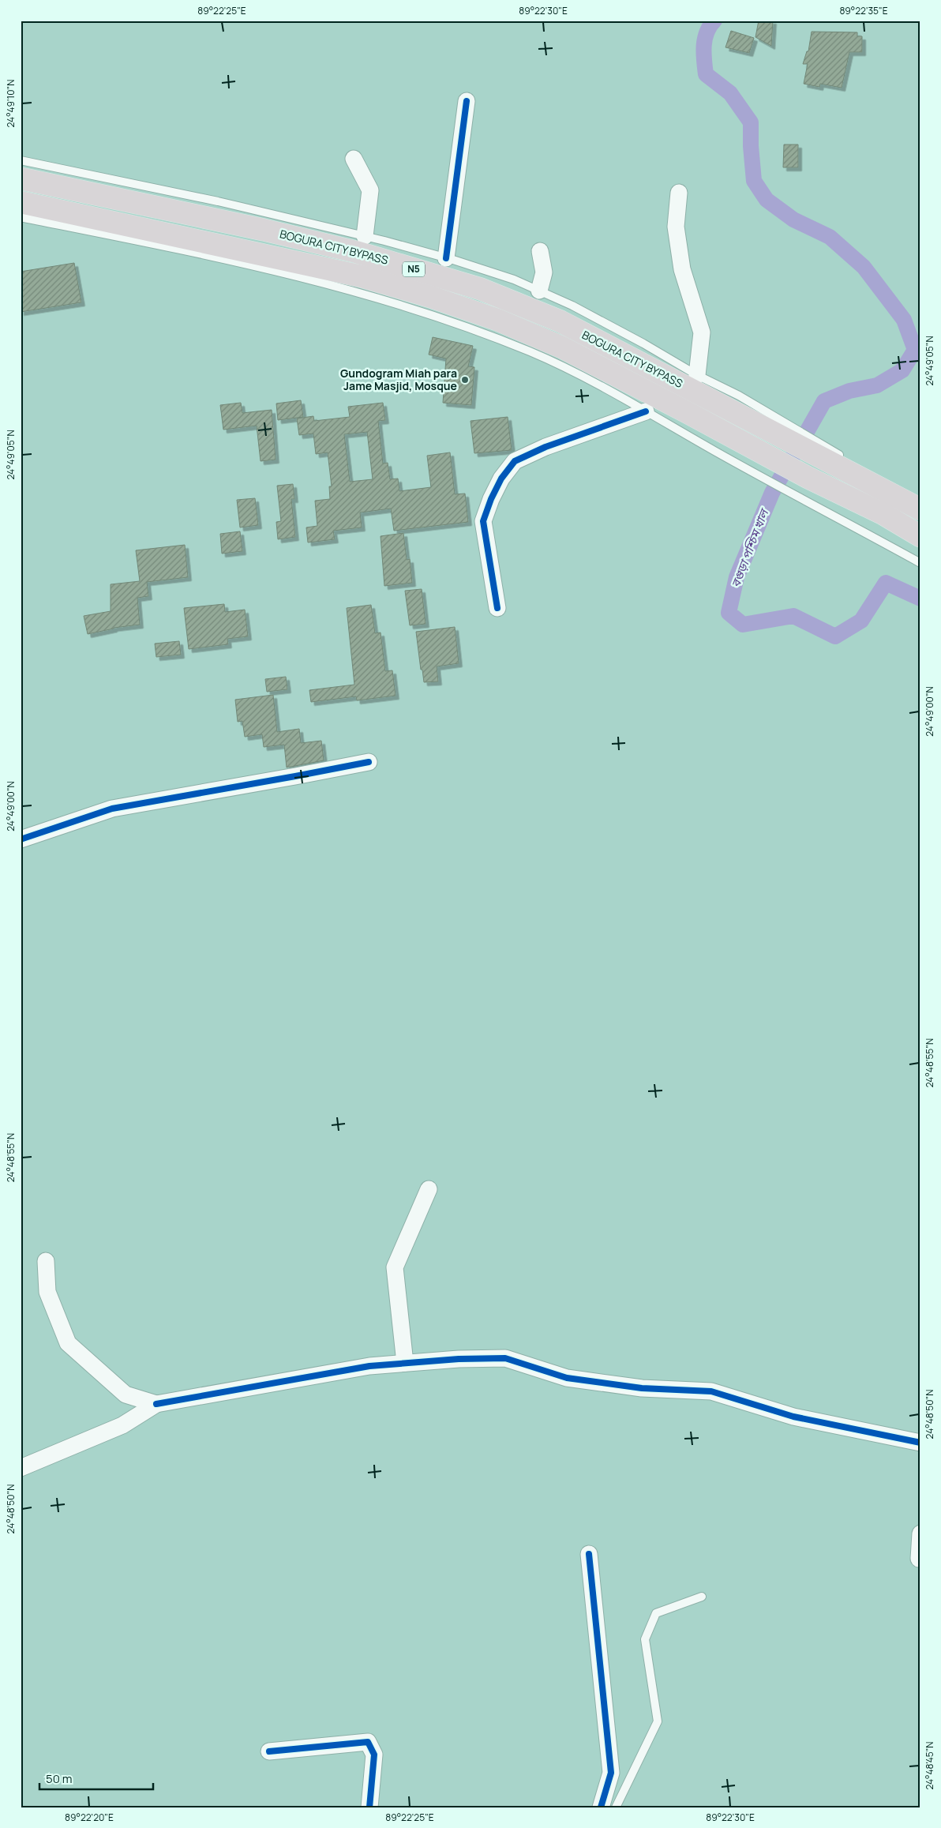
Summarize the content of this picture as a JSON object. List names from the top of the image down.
{
  "streets": {
    "highway": ["BOGURA CITY BYPASS", "N5"]
  },
  "water": ["বগুড়া পশ্চিম খাল"],
  "places": ["Gundogram Miah para Jame Masjid, Mosque"],
  "scale_bar": "50 m",
  "coordinates": [
    "89°22'25\"E",
    "89°22'30\"E",
    "89°22'35\"E",
    "24°49'10\"N",
    "24°49'05\"N",
    "24°49'00\"N",
    "24°48'55\"N",
    "24°48'50\"N",
    "24°48'45\"N",
    "89°22'20\"E"
  ]
}
